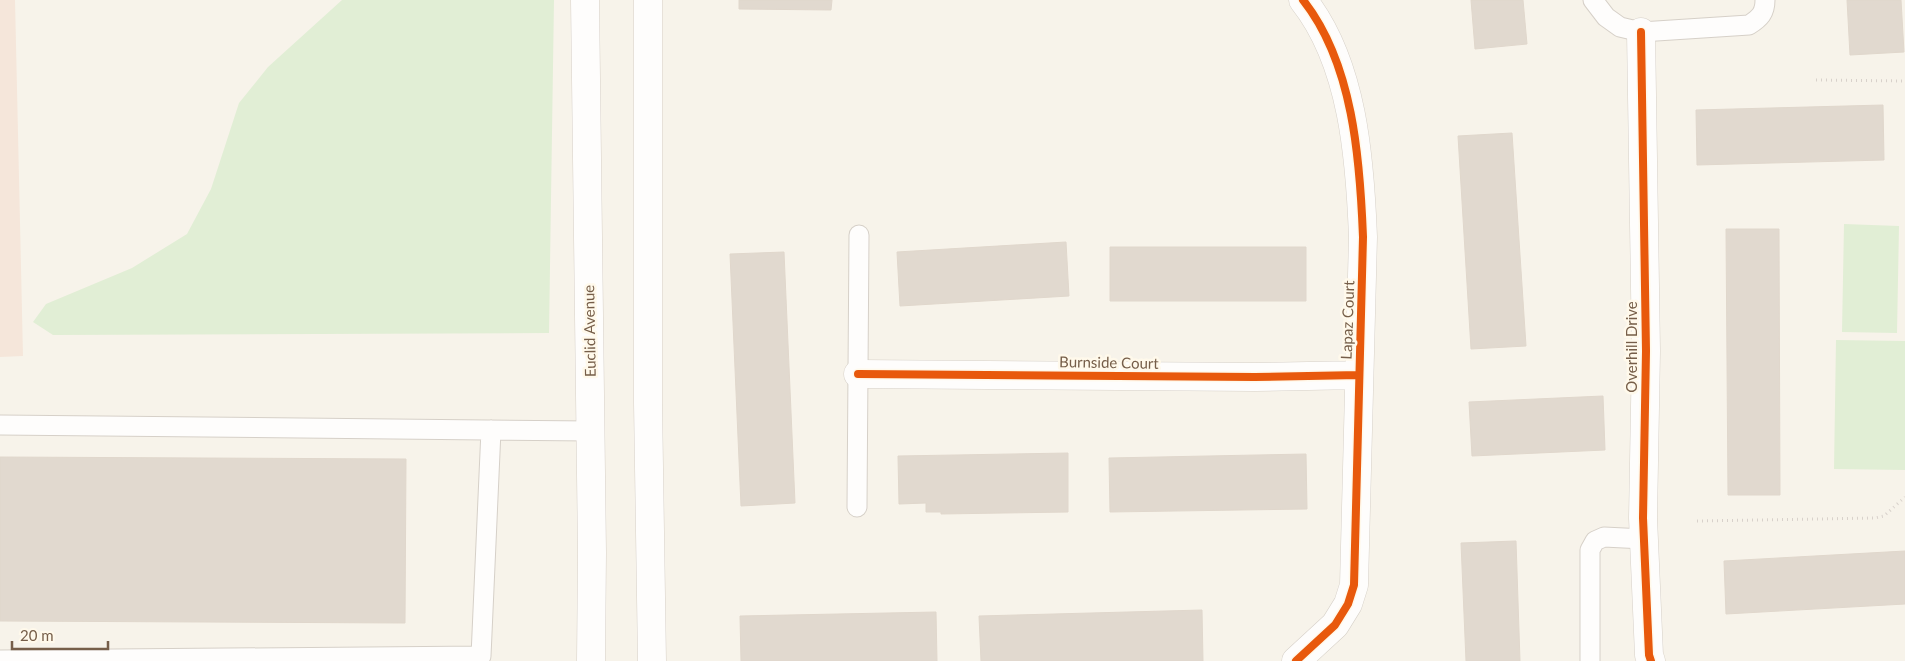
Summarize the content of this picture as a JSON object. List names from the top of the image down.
{
  "streets": {
    "street": [
      "Lapaz Court",
      "Euclid Avenue",
      "Overhill Drive",
      "Burnside Court"
    ]
  },
  "crossings": [
    ["Lapaz Court", "Burnside Court"]
  ],
  "scale_bar": "20 m"
}
